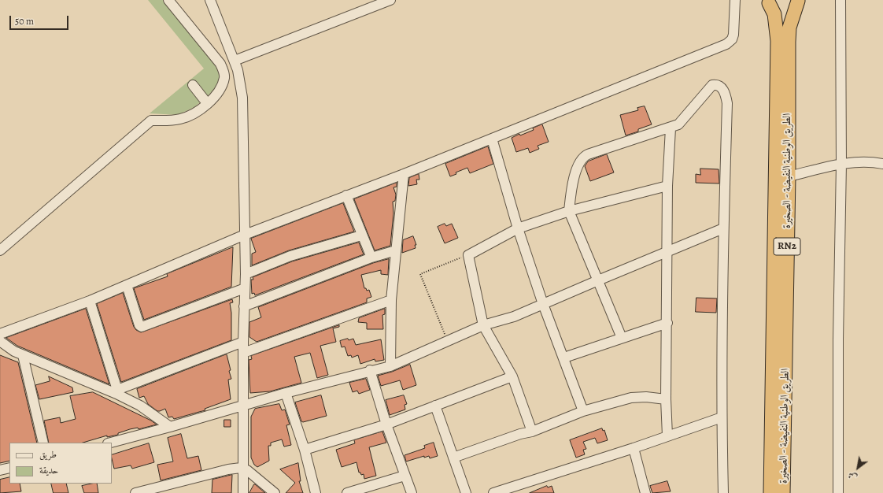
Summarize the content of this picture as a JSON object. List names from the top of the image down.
{
  "streets": {
    "highway": ["الطريق الوطنية النفيضة - الصخيرة", "RN2"]
  },
  "legend": ["طريق", "حديقة"],
  "scale_bar": "50 m",
  "north": "bottom left"
}
